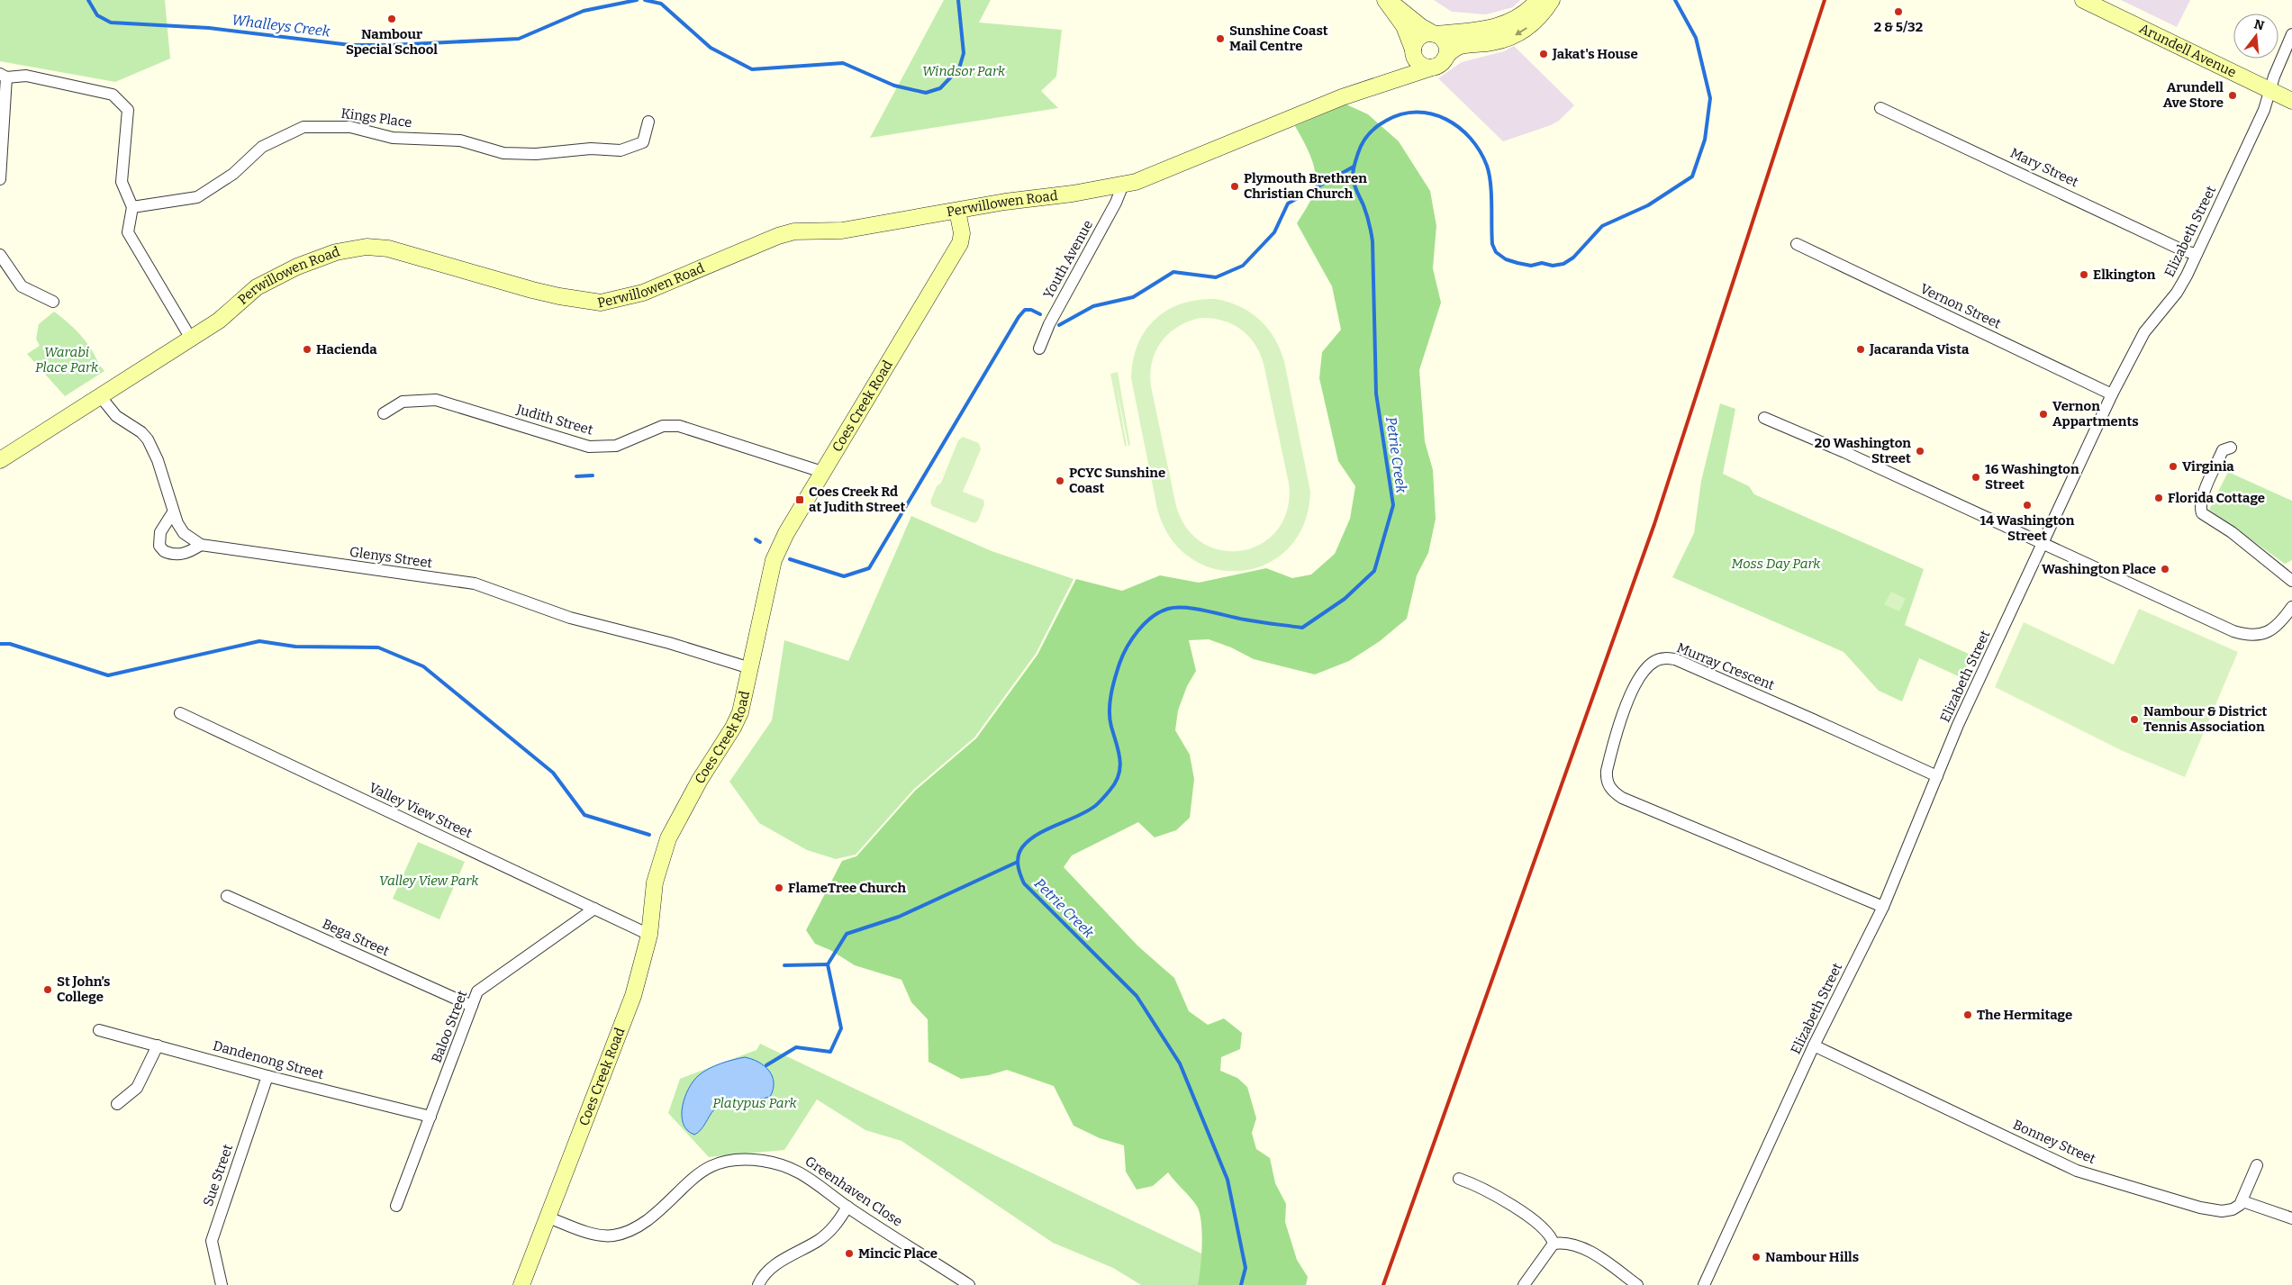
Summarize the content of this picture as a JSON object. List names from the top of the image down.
{
  "streets": {
    "street": [
      "Arundell Avenue",
      "Kings Place",
      "Mary Street",
      "Perwillowen Road",
      "Elizabeth Street",
      "Youth Avenue",
      "Vernon Street",
      "Coes Creek Road",
      "Judith Street",
      "Glenys Street",
      "Murray Crescent",
      "Valley View Street",
      "Bega Street",
      "Baloo Street",
      "Dandenong Street",
      "Bonney Street",
      "Sue Street",
      "Greenhaven Close"
    ]
  },
  "crossings": [
    ["Arundell Avenue", "Elizabeth Street"],
    ["Mary Street", "Elizabeth Street"],
    ["Perwillowen Road", "Youth Avenue"],
    ["Perwillowen Road", "Coes Creek Road"],
    ["Perwillowen Road", "Glenys Street"],
    ["Elizabeth Street", "Vernon Street"],
    ["Elizabeth Street", "Murray Crescent"],
    ["Elizabeth Street", "Bonney Street"],
    ["Coes Creek Road", "Judith Street"],
    ["Coes Creek Road", "Glenys Street"],
    ["Coes Creek Road", "Valley View Street"],
    ["Coes Creek Road", "Greenhaven Close"],
    ["Valley View Street", "Baloo Street"],
    ["Bega Street", "Baloo Street"],
    ["Baloo Street", "Dandenong Street"],
    ["Dandenong Street", "Sue Street"]
  ],
  "water": ["Whalleys Creek", "Petrie Creek"],
  "parks": [
    "Windsor Park",
    "Warabi Place Park",
    "Moss Day Park",
    "Valley View Park",
    "Platypus Park"
  ],
  "places": {
    "other": [
      "2 & 5/32",
      "Nambour Special School",
      "Sunshine Coast Mail Centre",
      "Jakat's House",
      "Arundell Ave Store",
      "Plymouth Brethren Christian Church",
      "Elkington",
      "Hacienda",
      "Jacaranda Vista",
      "Vernon Appartments",
      "20 Washington Street",
      "Virginia",
      "16 Washington Street",
      "PCYC Sunshine Coast",
      "Florida Cottage",
      "14 Washington Street",
      "Washington Place",
      "Nambour & District Tennis Association",
      "FlameTree Church",
      "St John’s College",
      "The Hermitage",
      "Mincic Place",
      "Nambour Hills"
    ],
    "transit": ["Coes Creek Rd at Judith Street"]
  },
  "north": "top"
}
